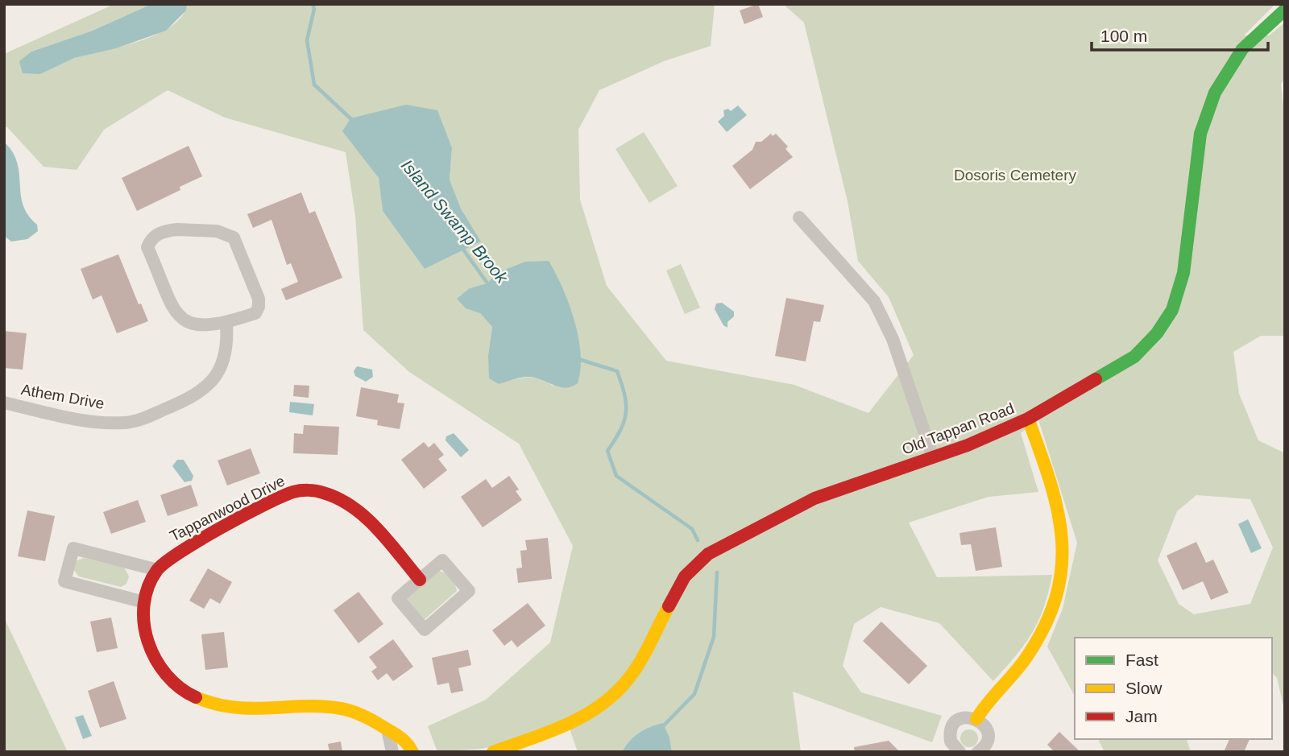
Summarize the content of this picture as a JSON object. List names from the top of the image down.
{
  "streets": {
    "street": ["Athem Drive", "Old Tappan Road", "Tappanwood Drive"]
  },
  "water": ["Island Swamp Brook"],
  "parks": ["Dosoris Cemetery"],
  "legend": ["Fast", "Slow", "Jam"],
  "scale_bar": "100 m"
}
